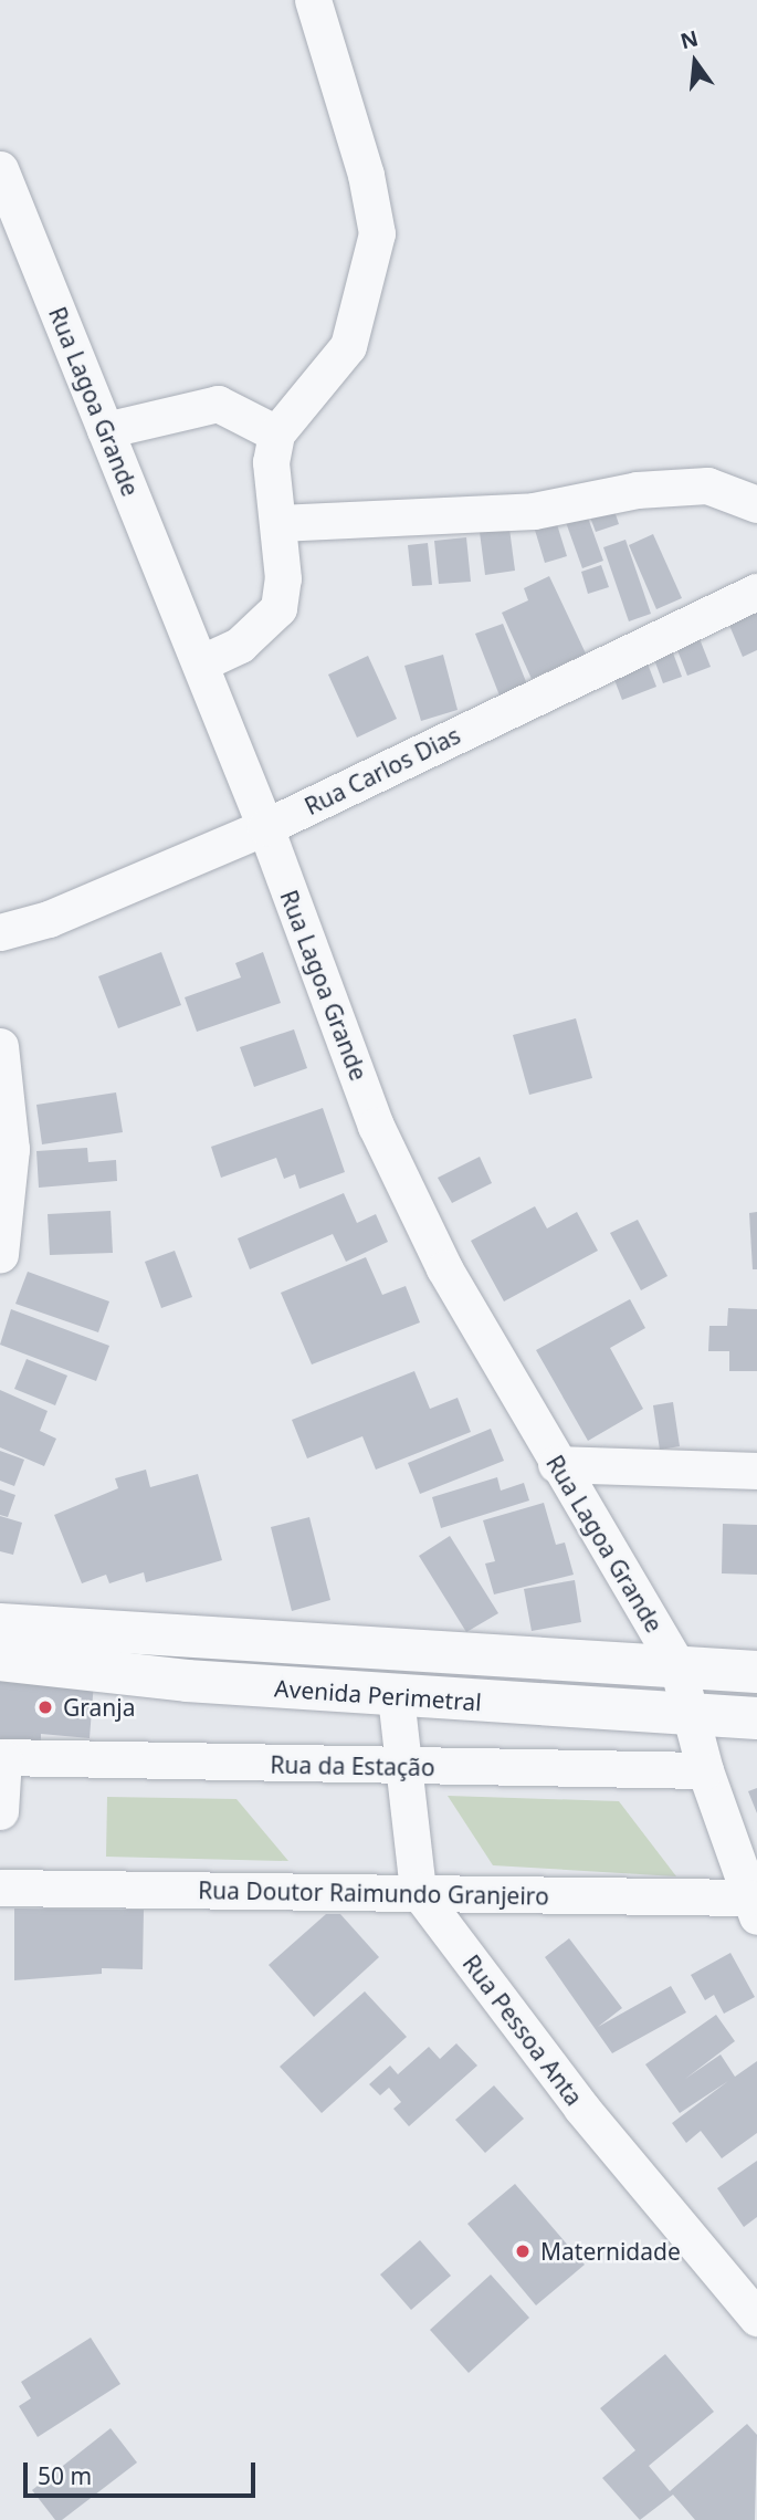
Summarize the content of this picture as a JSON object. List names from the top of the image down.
{
  "streets": {
    "street": [
      "Rua Lagoa Grande",
      "Rua Carlos Dias",
      "Avenida Perimetral",
      "Rua da Estação",
      "Rua Doutor Raimundo Granjeiro",
      "Rua Pessoa Anta"
    ]
  },
  "crossings": [
    ["Rua Lagoa Grande", "Rua Carlos Dias"],
    ["Rua Lagoa Grande", "Avenida Perimetral"],
    ["Rua Lagoa Grande", "Rua da Estação"],
    ["Rua Lagoa Grande", "Rua Doutor Raimundo Granjeiro"],
    ["Rua Doutor Raimundo Granjeiro", "Rua Pessoa Anta"]
  ],
  "places": ["Granja", "Maternidade"],
  "scale_bar": "50 m",
  "north": "top"
}
